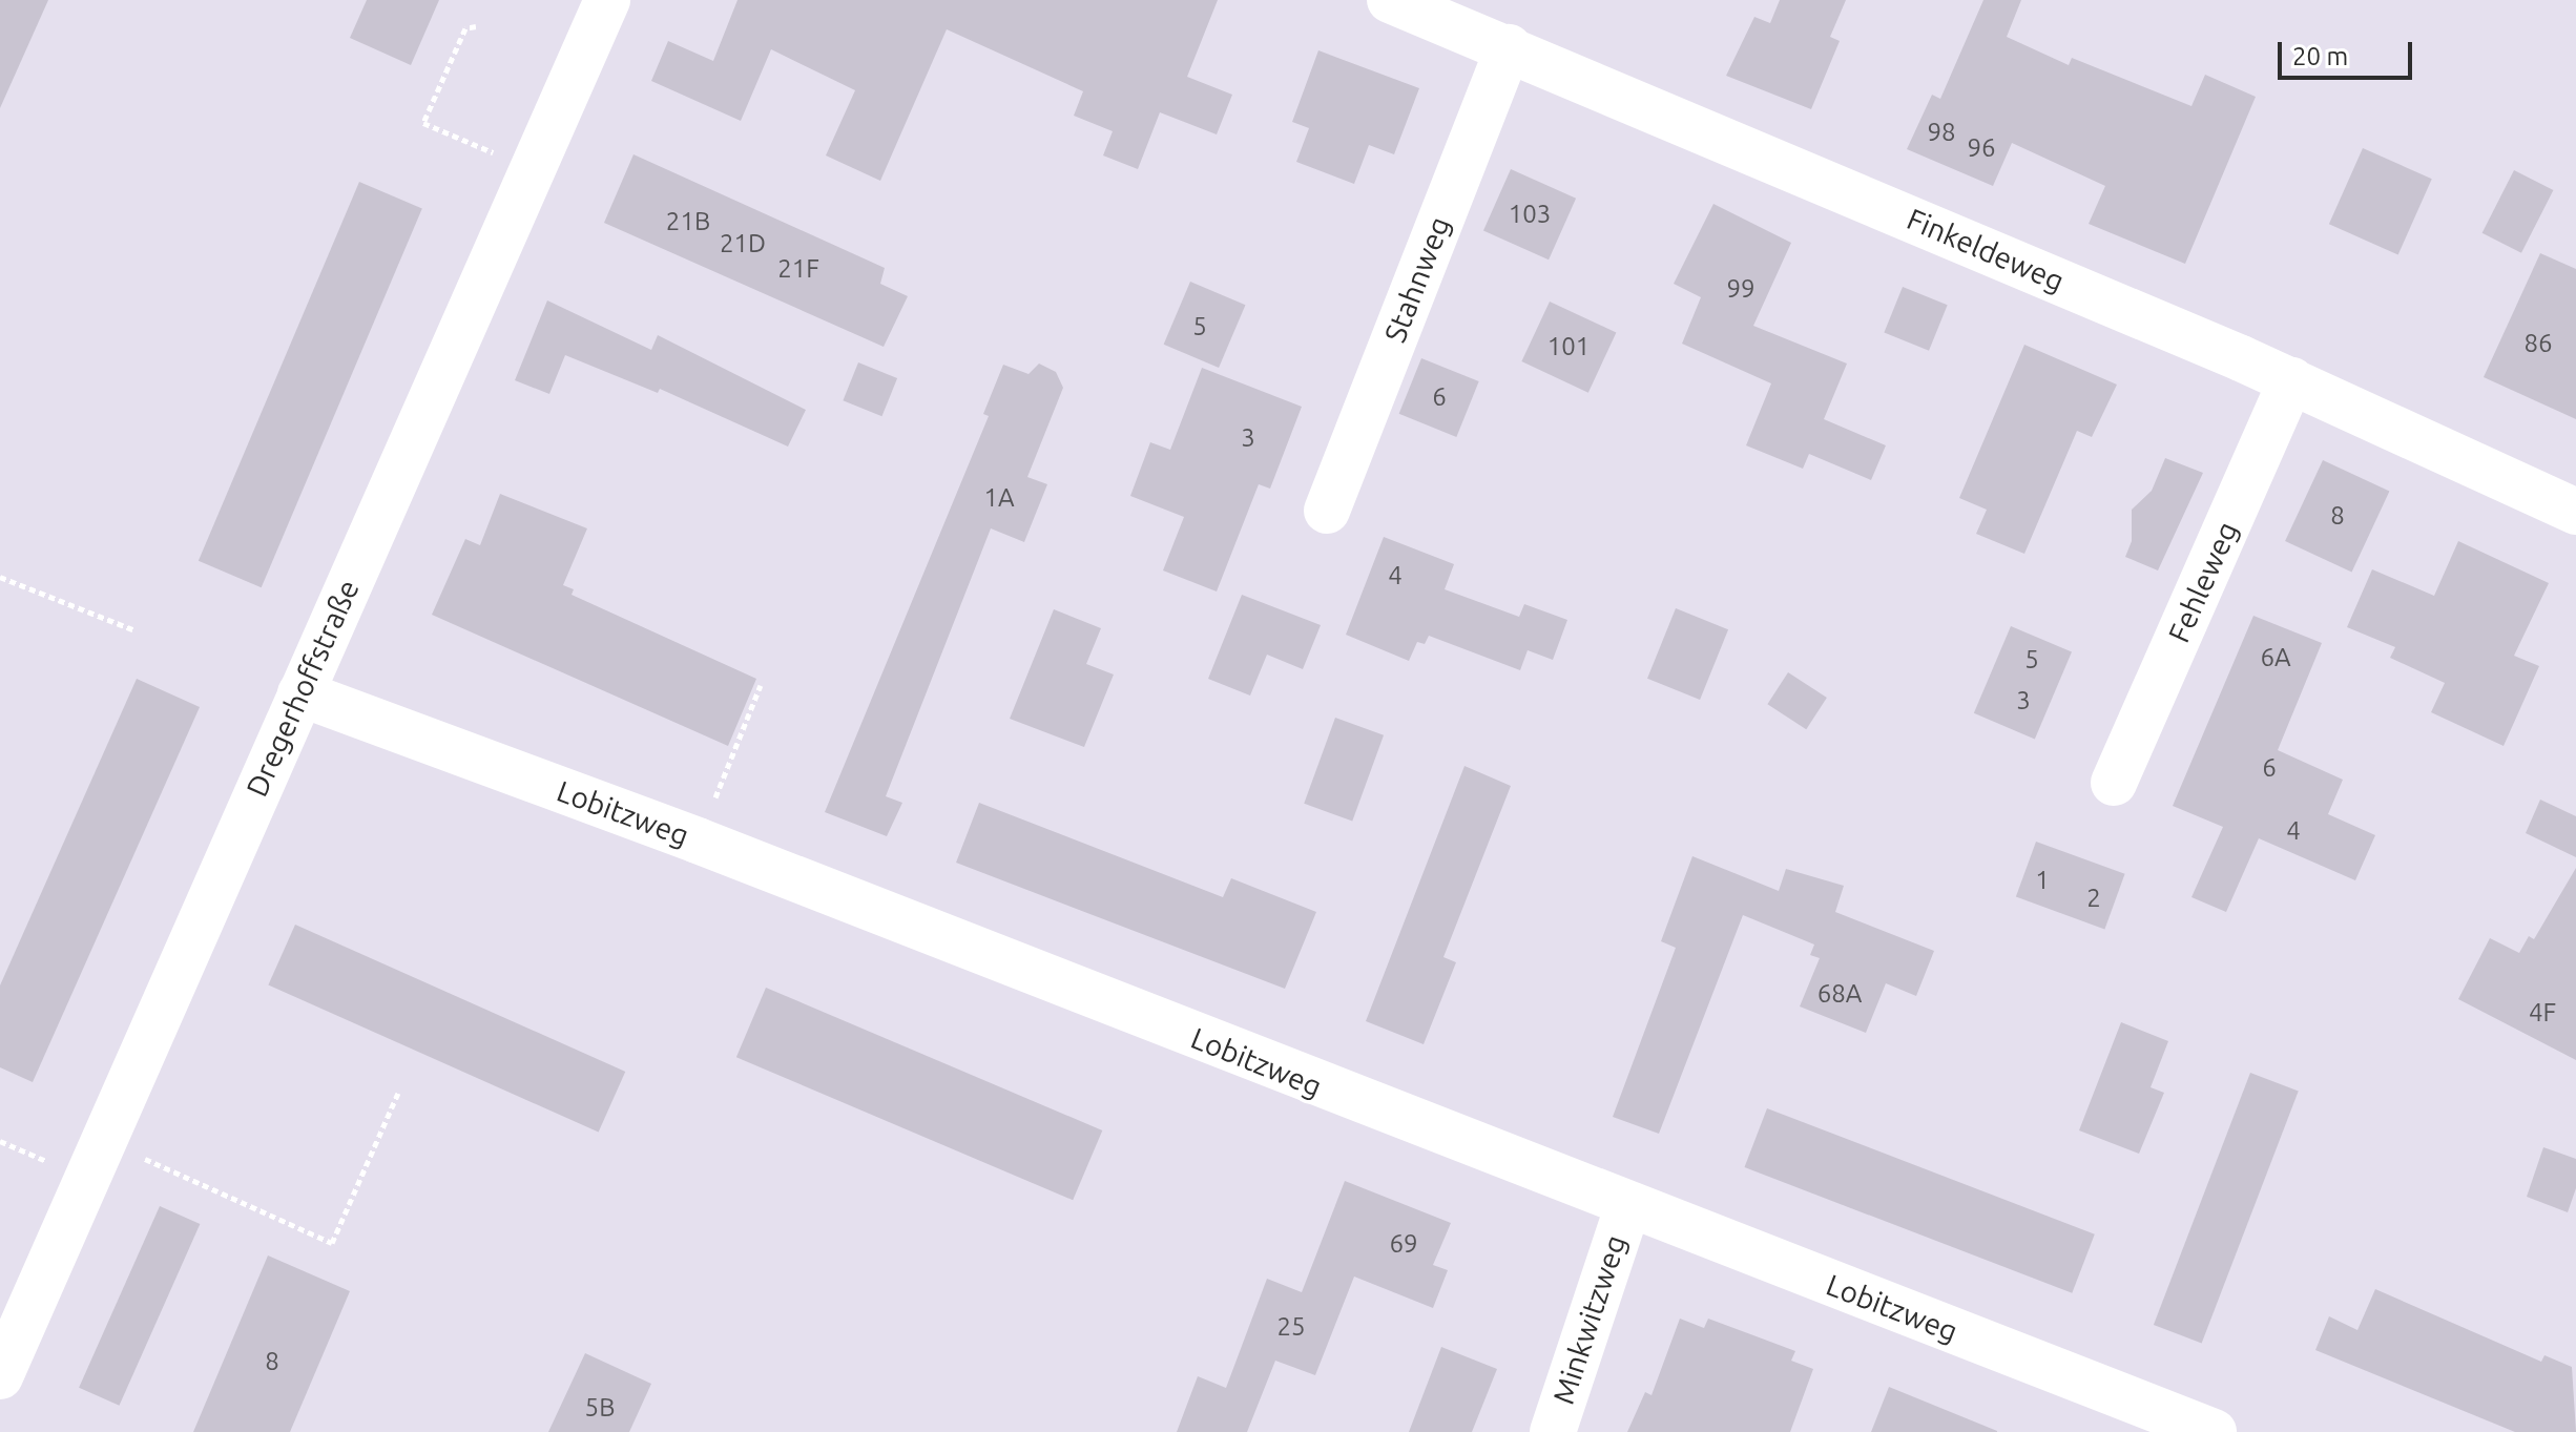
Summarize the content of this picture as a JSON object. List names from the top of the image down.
{
  "streets": {
    "street": [
      "Finkeldeweg",
      "Stahnweg",
      "Fehleweg",
      "Dregerhoffstraße",
      "Lobitzweg",
      "Minkwitzweg"
    ]
  },
  "crossings": [
    ["Finkeldeweg", "Stahnweg"],
    ["Finkeldeweg", "Fehleweg"],
    ["Dregerhoffstraße", "Lobitzweg"],
    ["Lobitzweg", "Minkwitzweg"]
  ],
  "house_numbers": [
    "98",
    "96",
    "103",
    "21B",
    "21D",
    "21F",
    "99",
    "5",
    "86",
    "101",
    "6",
    "3",
    "1A",
    "8",
    "4",
    "6A",
    "5",
    "3",
    "6",
    "4",
    "1",
    "2",
    "68A",
    "4F",
    "69",
    "25",
    "8",
    "5B"
  ],
  "scale_bar": "20 m"
}
